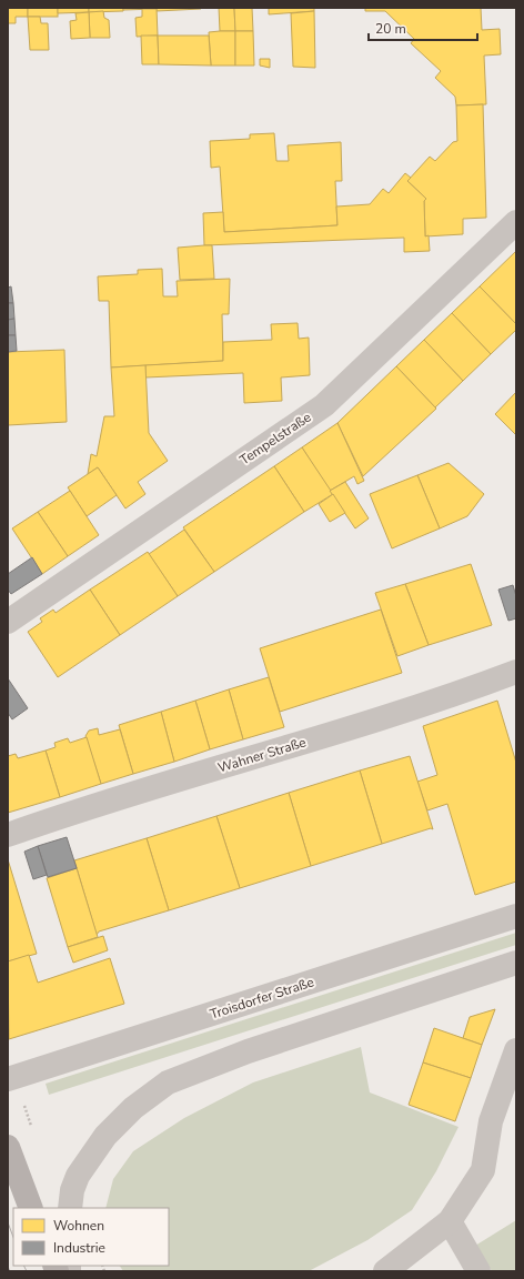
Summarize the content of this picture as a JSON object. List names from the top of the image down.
{
  "streets": {
    "street": ["Tempelstraße", "Wahner Straße", "Troisdorfer Straße"]
  },
  "legend": ["Wohnen", "Industrie"],
  "scale_bar": "20 m"
}
